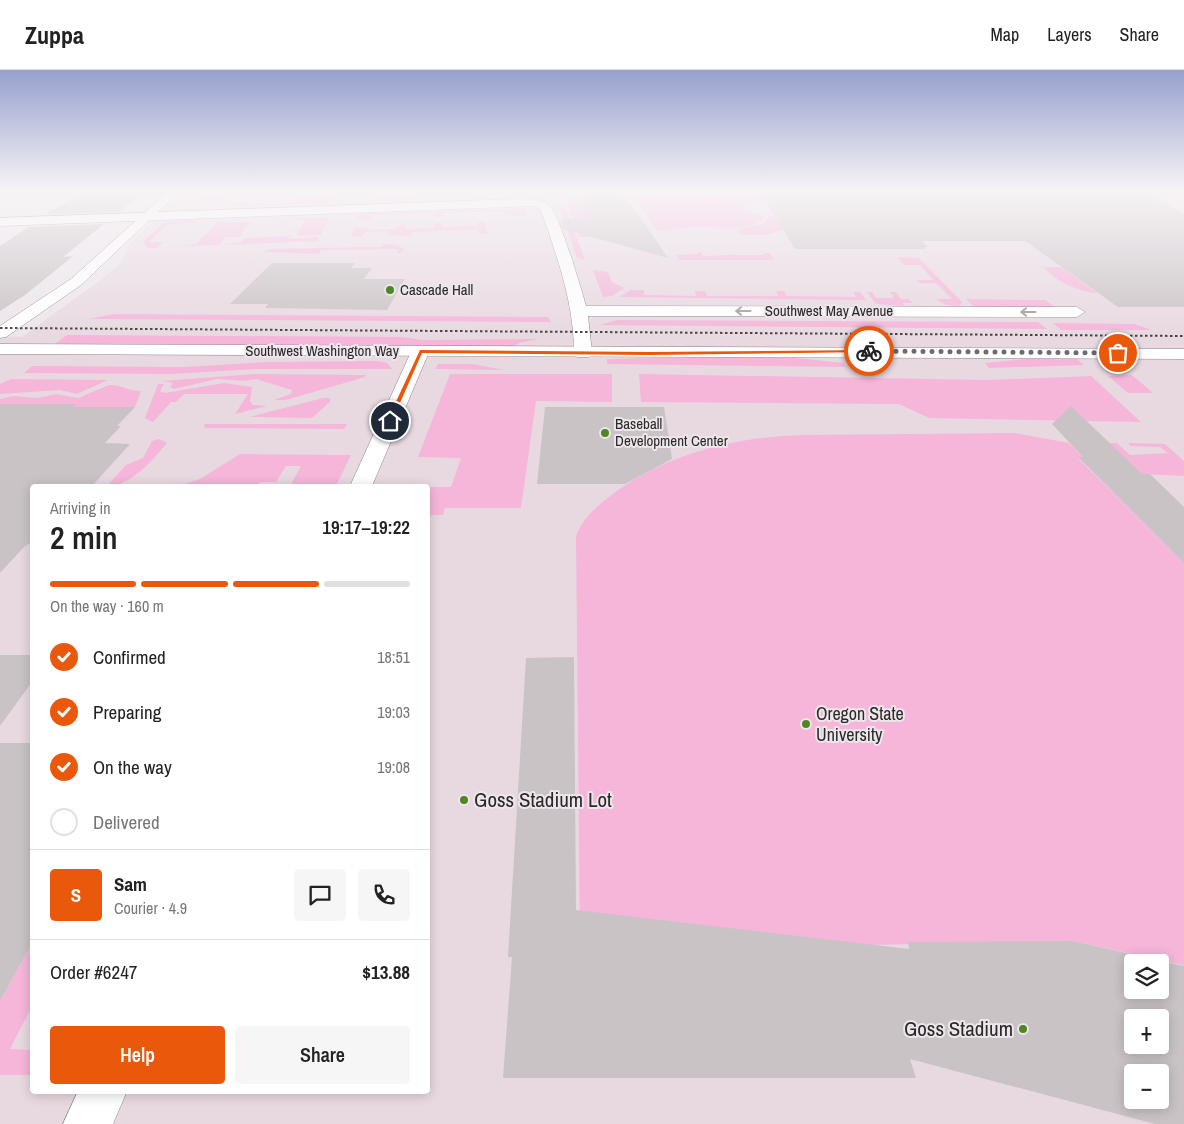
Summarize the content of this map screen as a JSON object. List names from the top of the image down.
{
  "streets": {
    "street": ["Southwest May Avenue", "Southwest Washington Way"]
  },
  "one_way": ["Southwest May Avenue"],
  "places": [
    "Cascade Hall",
    "Baseball Development Center",
    "Oregon State University",
    "Goss Stadium Lot",
    "Goss Stadium"
  ],
  "page": {
    "header": "Zuppa",
    "nav": ["Map", "Layers", "Share"],
    "heading": ["2 min", "Arriving in", "19:17–19:22"],
    "panel": [
      "Sam",
      "Courier · 4.9",
      "Order #6247",
      "$13.88"
    ],
    "bar": "On the way · 160 m",
    "list": [
      ["Confirmed", "18:51"],
      ["Preparing", "19:03"],
      ["On the way", "19:08"],
      "Delivered"
    ],
    "round": "S",
    "map_buttons": ["+", "−"],
    "buttons": ["Help", "Share"]
  }
}
